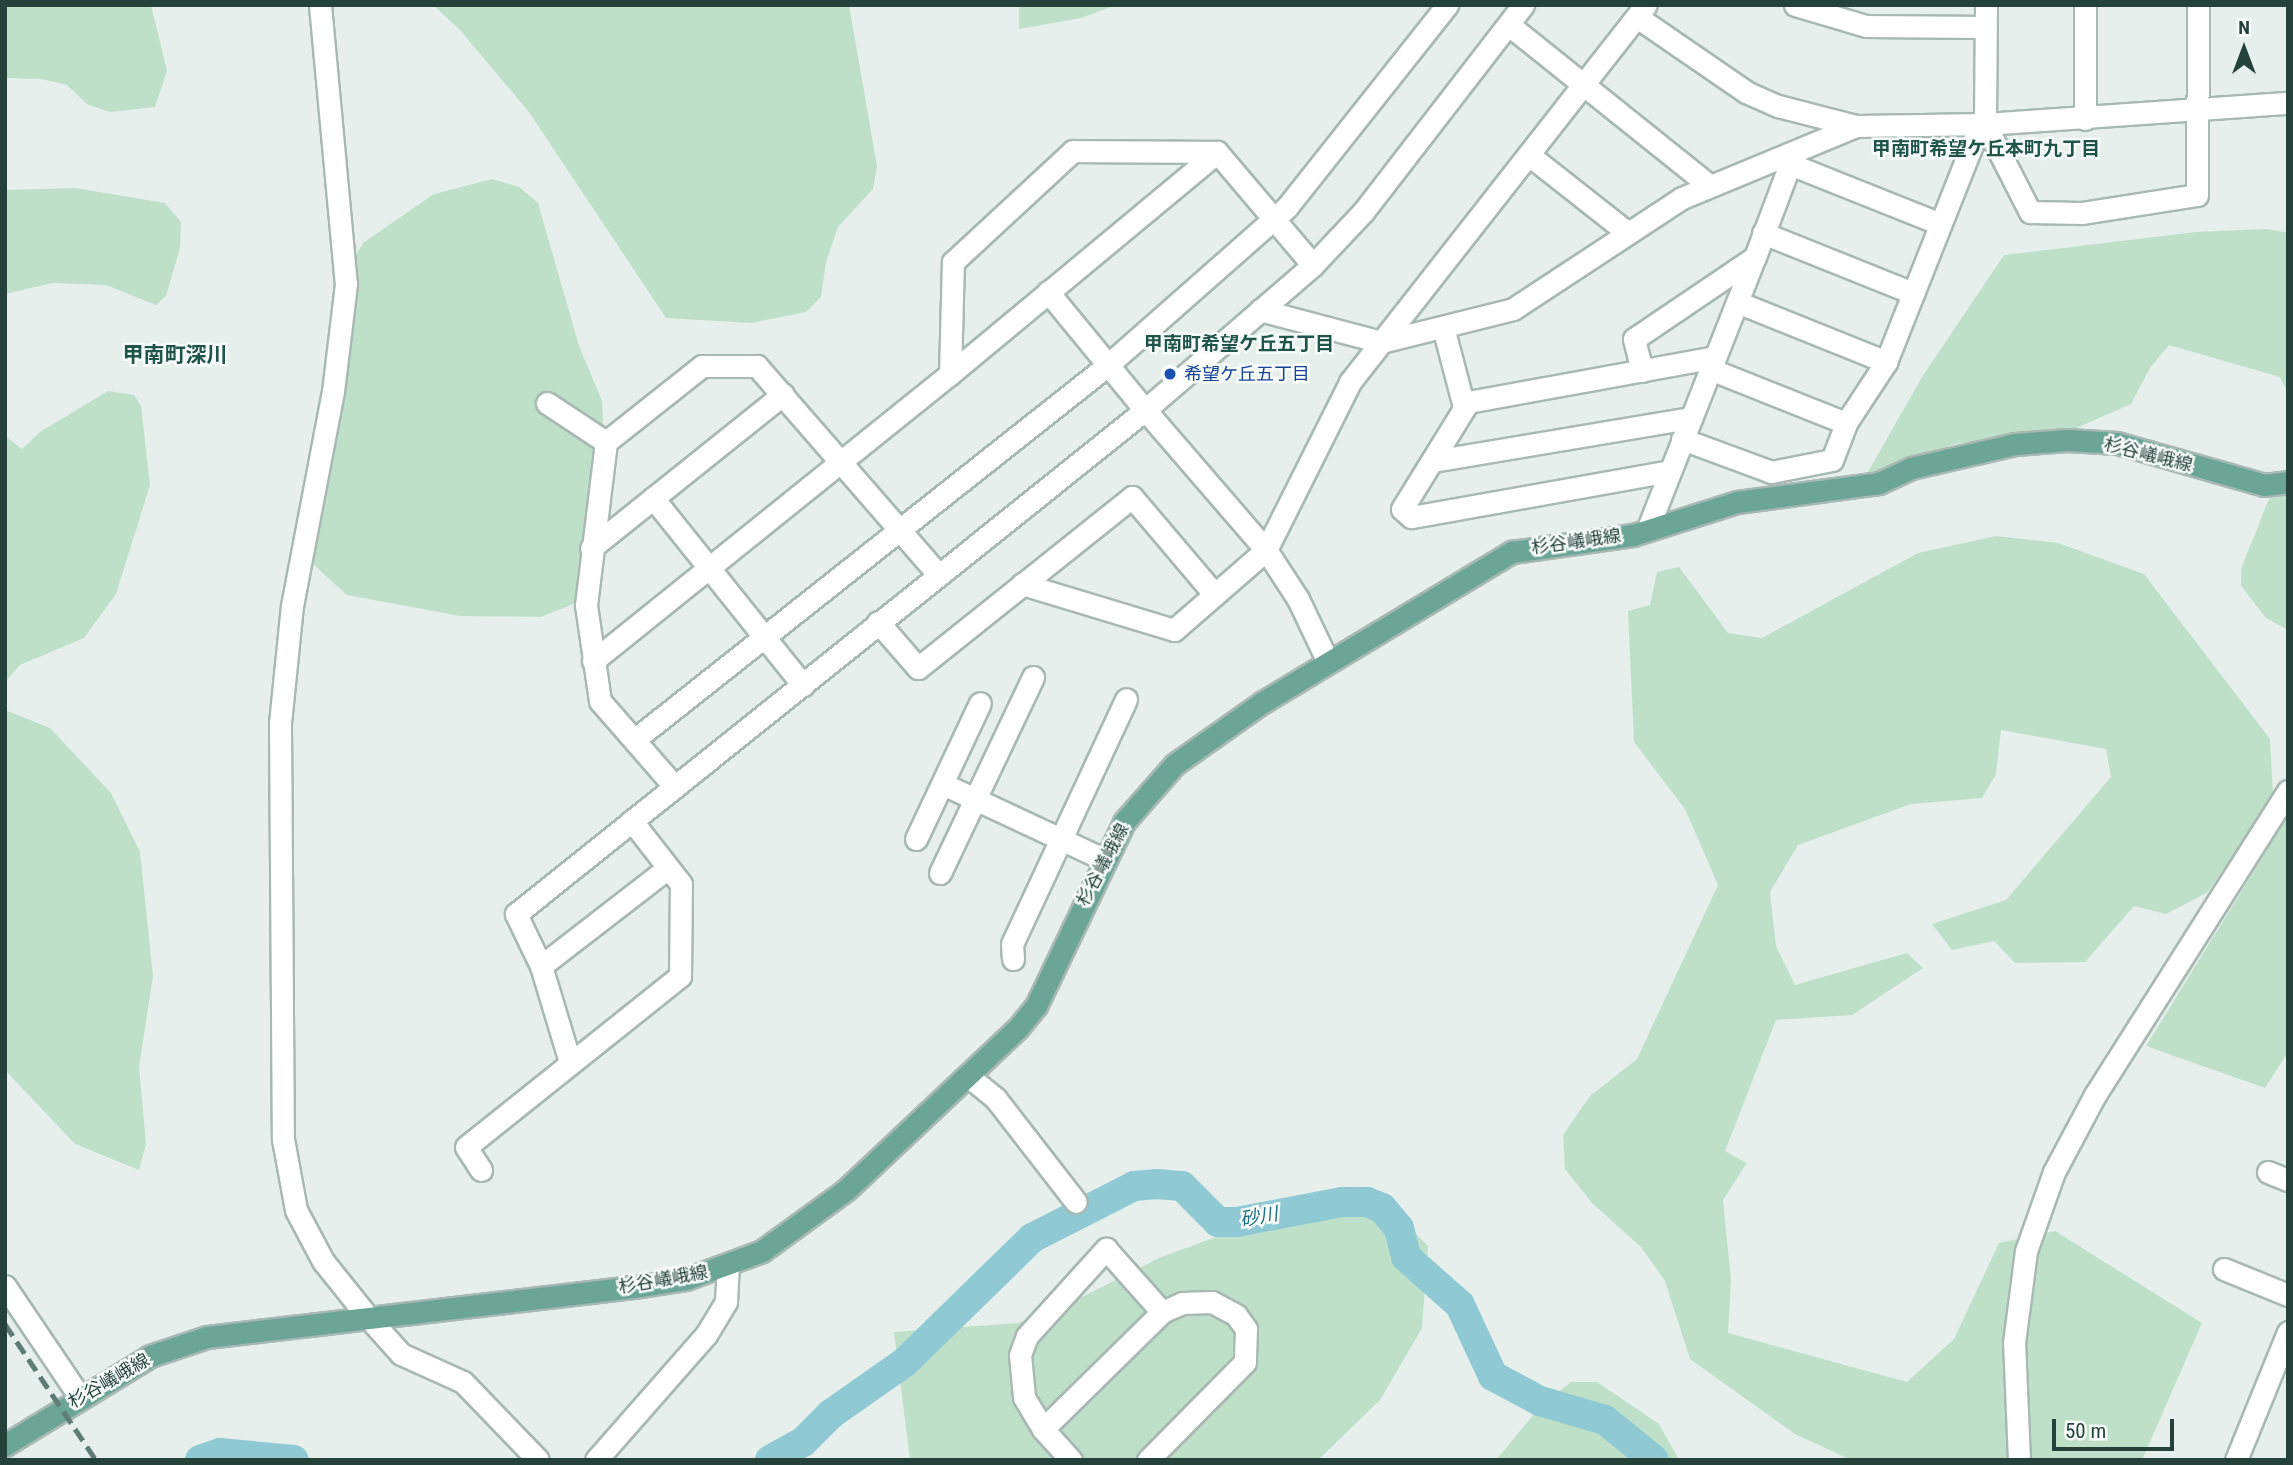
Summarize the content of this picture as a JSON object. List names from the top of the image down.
{
  "streets": {
    "main road": ["杉谷嶬峨線"]
  },
  "districts": ["甲南町希望ケ丘本町九丁目", "甲南町希望ケ丘五丁目", "甲南町深川"],
  "water": ["砂川"],
  "places": ["希望ケ丘五丁目"],
  "scale_bar": "50 m",
  "north": "top"
}
